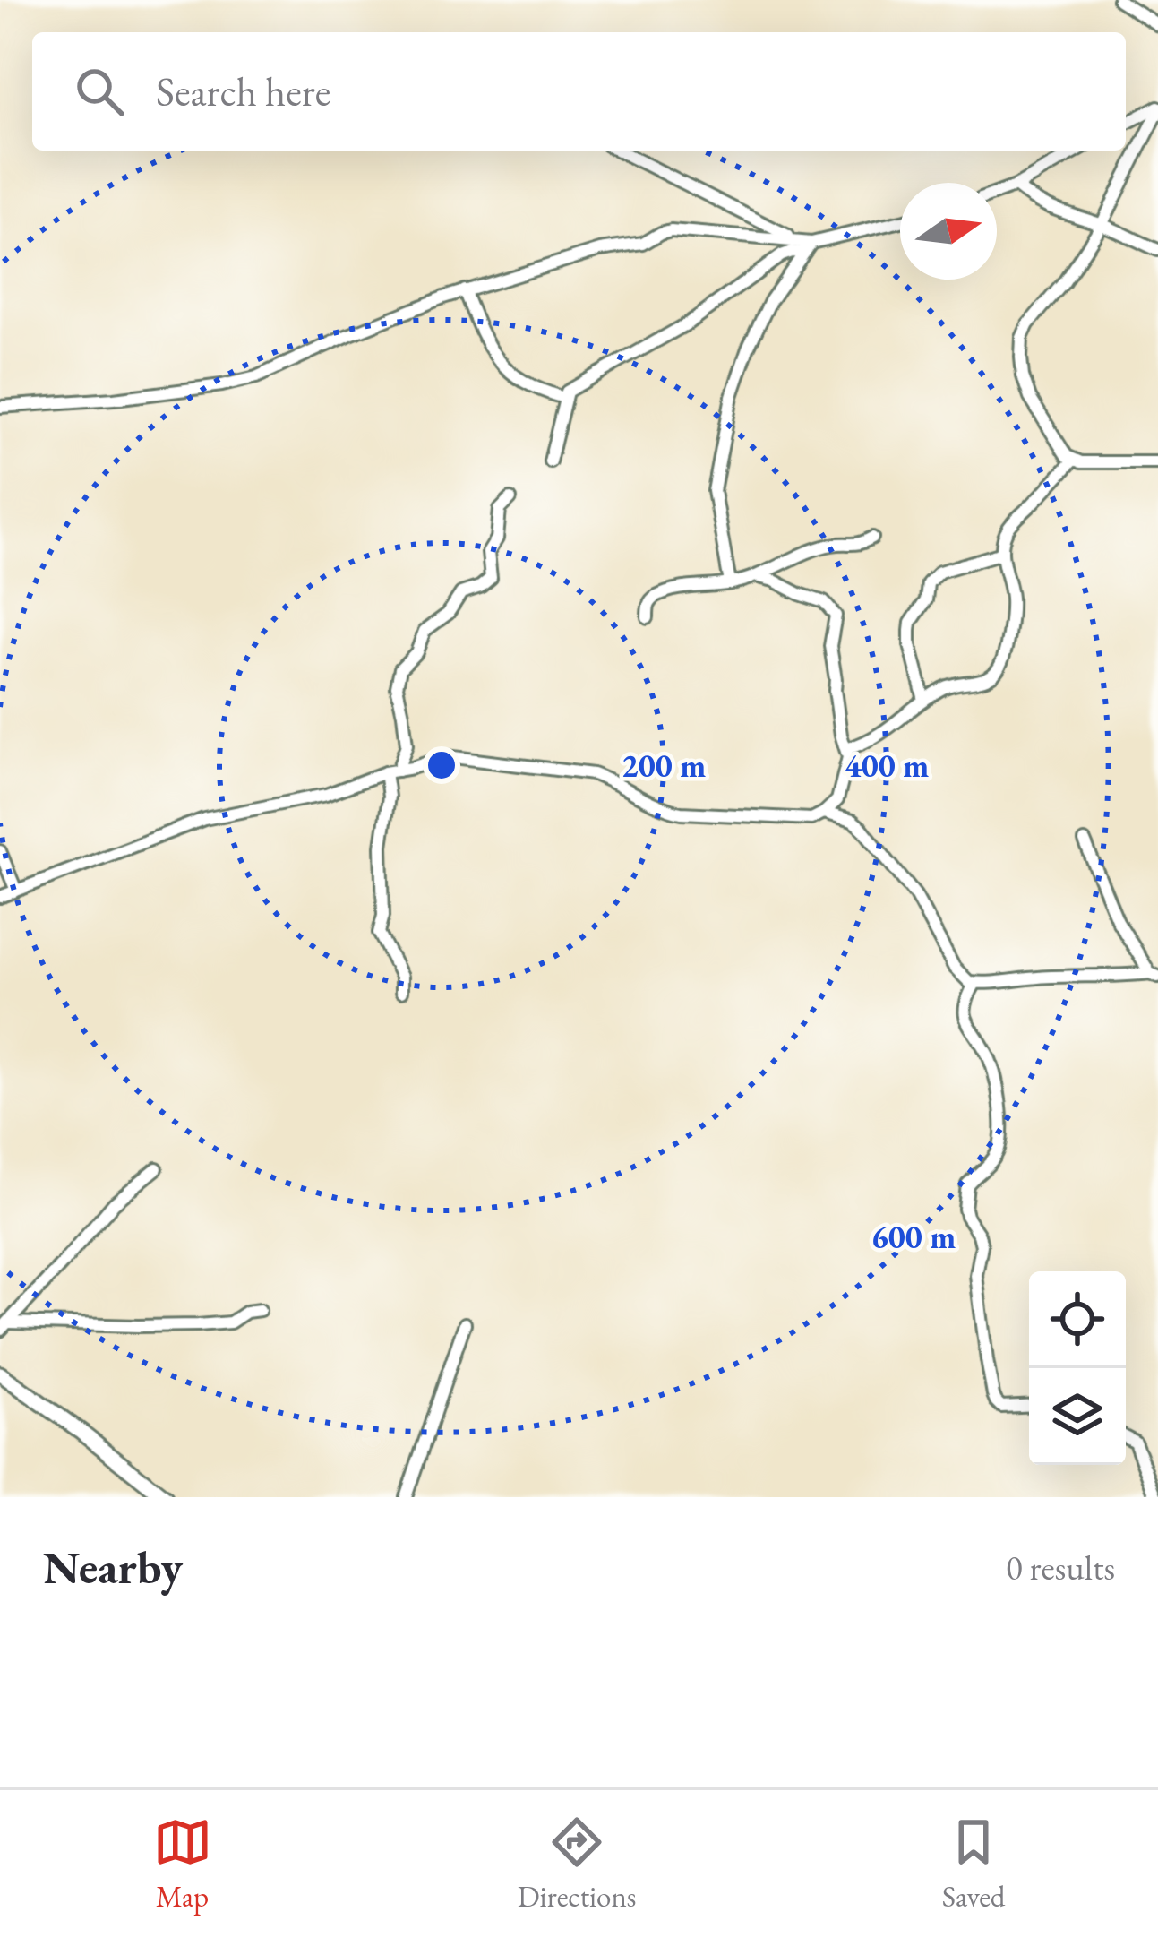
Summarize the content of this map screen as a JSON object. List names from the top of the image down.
{
  "north": "right",
  "page": {
    "search": "Search here",
    "heading": ["Nearby", "0 results"],
    "nav": ["Map", "Directions", "Saved"]
  },
  "rings": ["200 m", "400 m", "600 m"]
}
